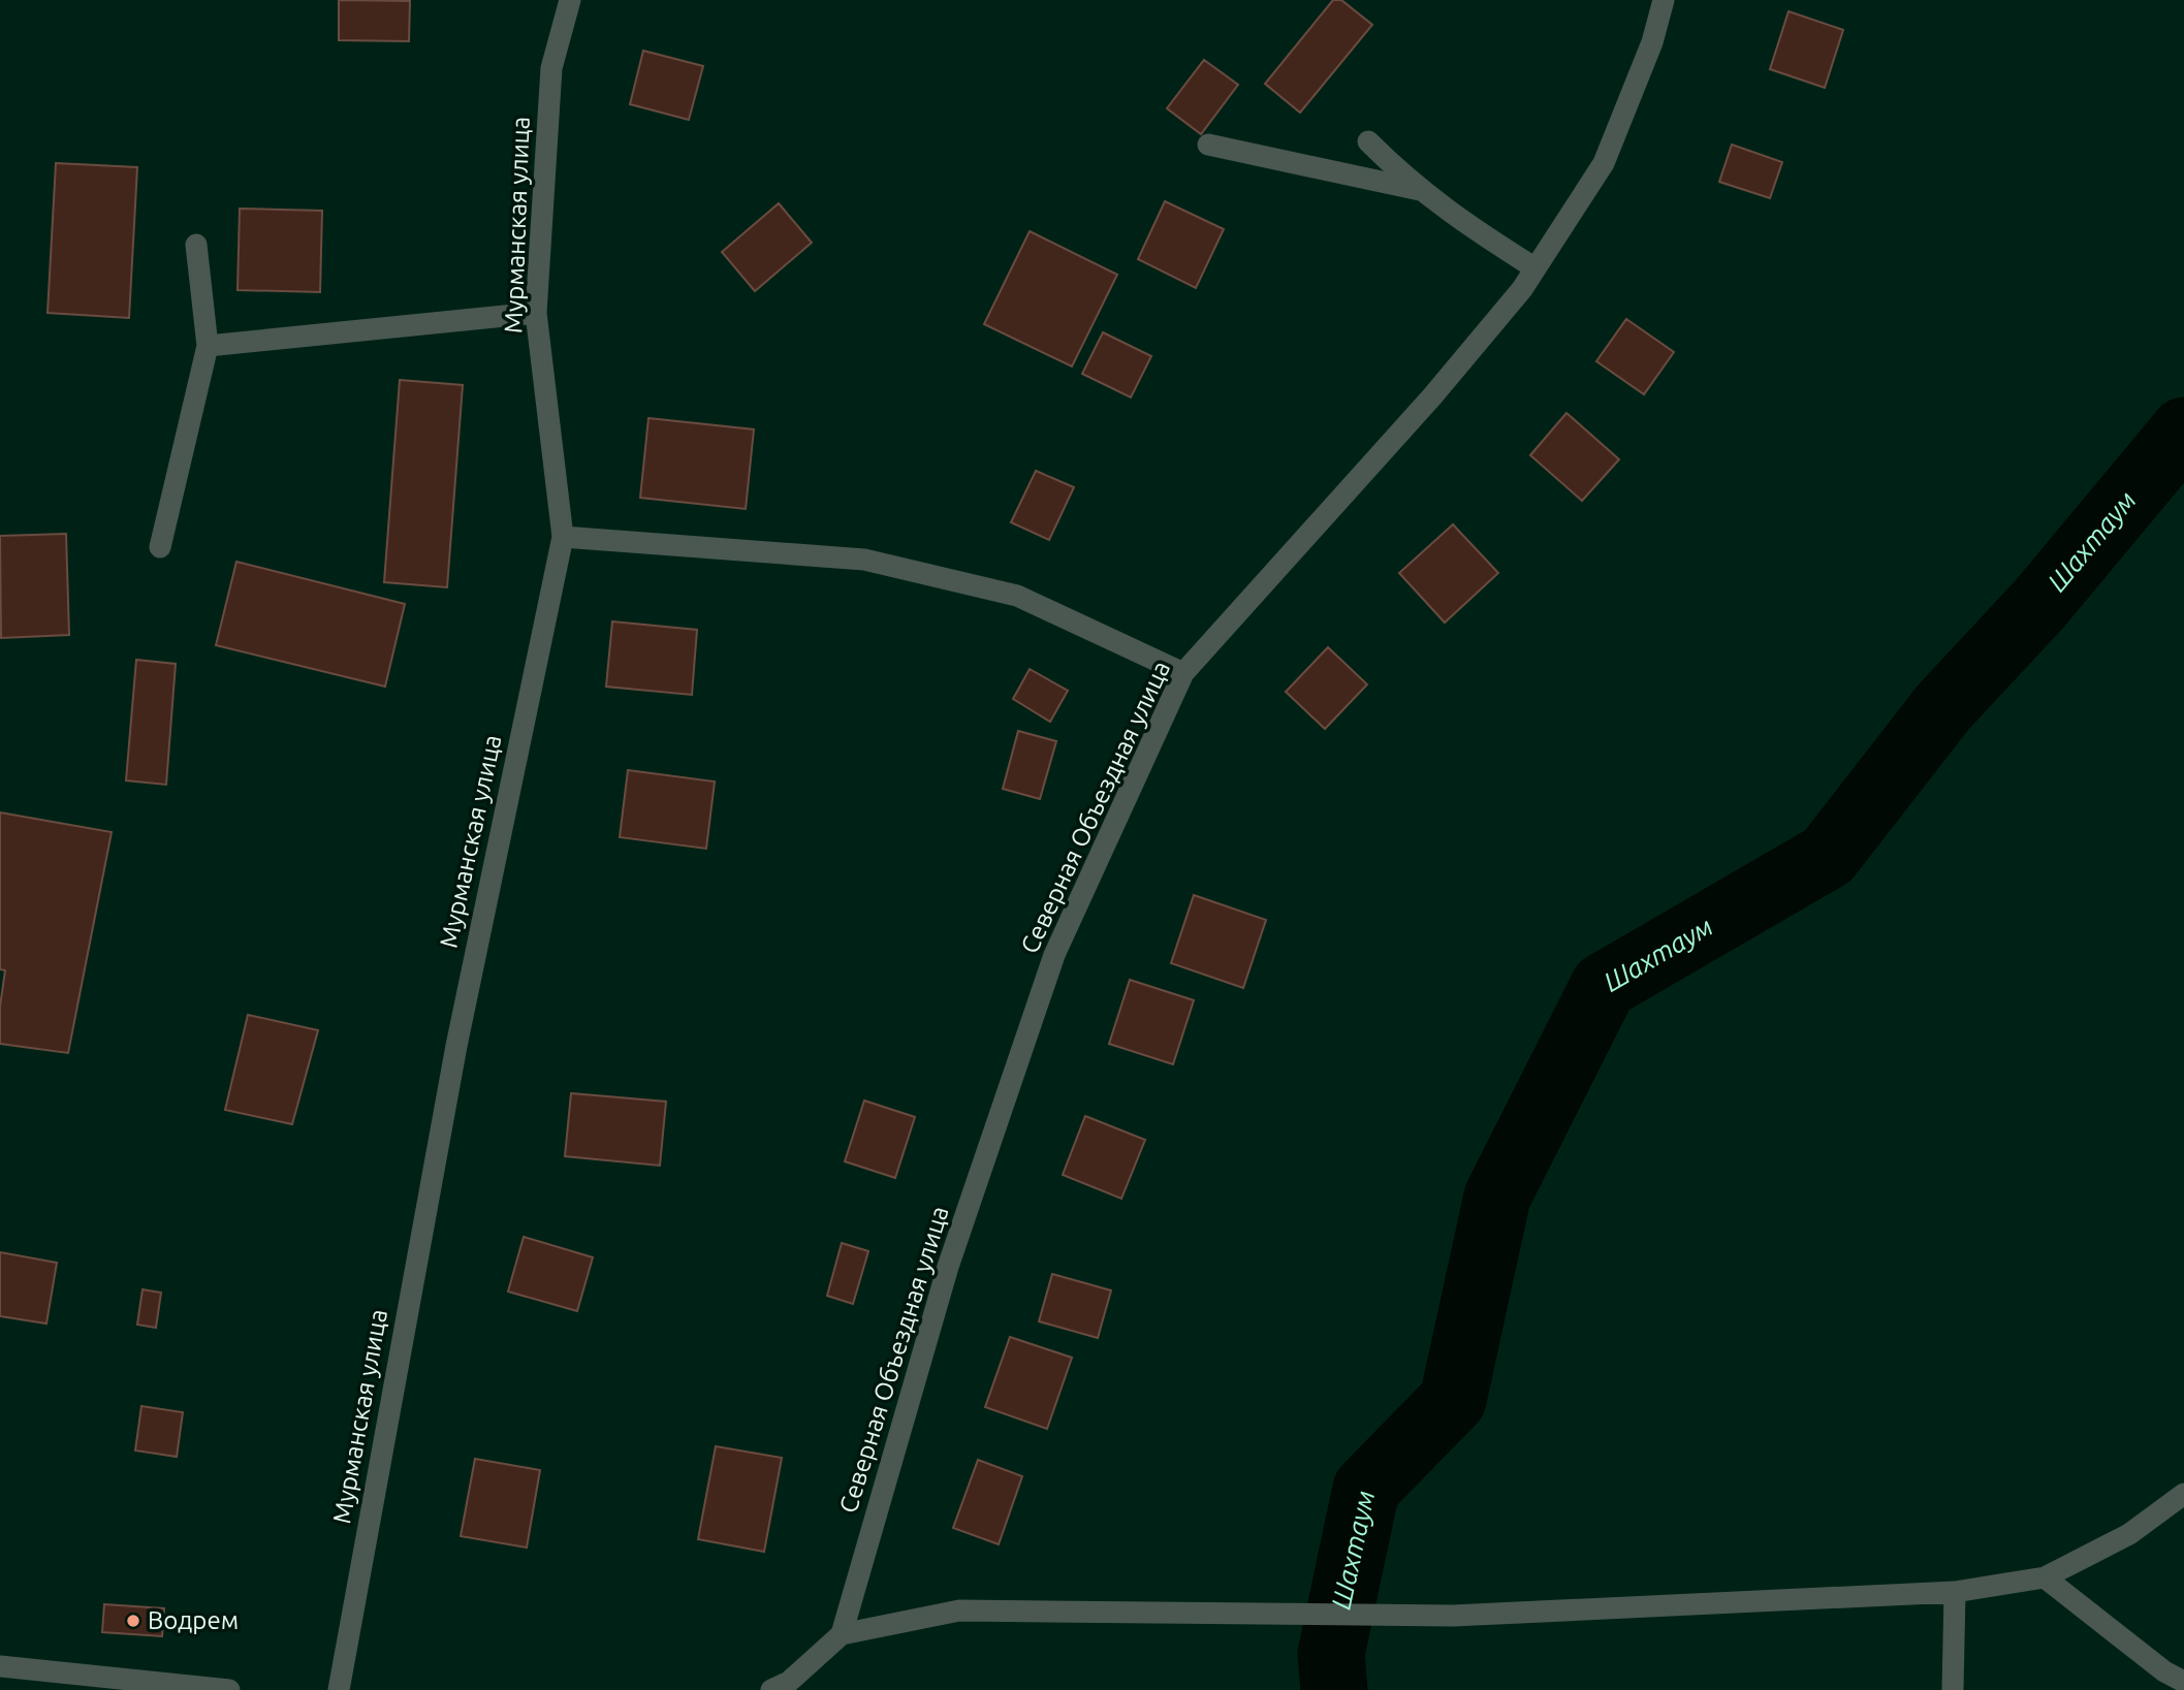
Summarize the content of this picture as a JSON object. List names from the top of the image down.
{
  "streets": {
    "street": ["Мурманская улица", "Северная Объездная улица"]
  },
  "water": ["Шахтаум"],
  "places": ["Водрем"]
}
